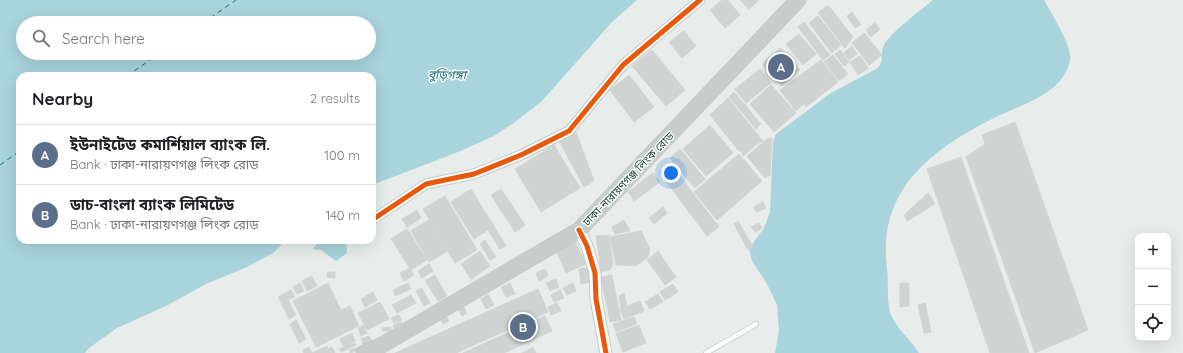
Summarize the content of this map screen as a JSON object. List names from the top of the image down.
{
  "streets": {
    "highway": ["ঢাকা-নারায়ণগঞ্জ লিংক রোড"]
  },
  "water": ["বুড়িগঙ্গা"],
  "page": {
    "search": "Search here",
    "pins": ["A", "B"],
    "heading": ["Nearby", "2 results"],
    "list": [
      {
        "mark": "A",
        "name": "ইউনাইটেড কমার্শিয়াল ব্যাংক লি.",
        "note": "Bank · ঢাকা-নারায়ণগঞ্জ লিংক রোড",
        "value": "100 m"
      },
      {
        "mark": "B",
        "name": "ডাচ-বাংলা ব্যাংক লিমিটেড",
        "note": "Bank · ঢাকা-নারায়ণগঞ্জ লিংক রোড",
        "value": "140 m"
      }
    ],
    "map_buttons": ["+", "−"]
  }
}
